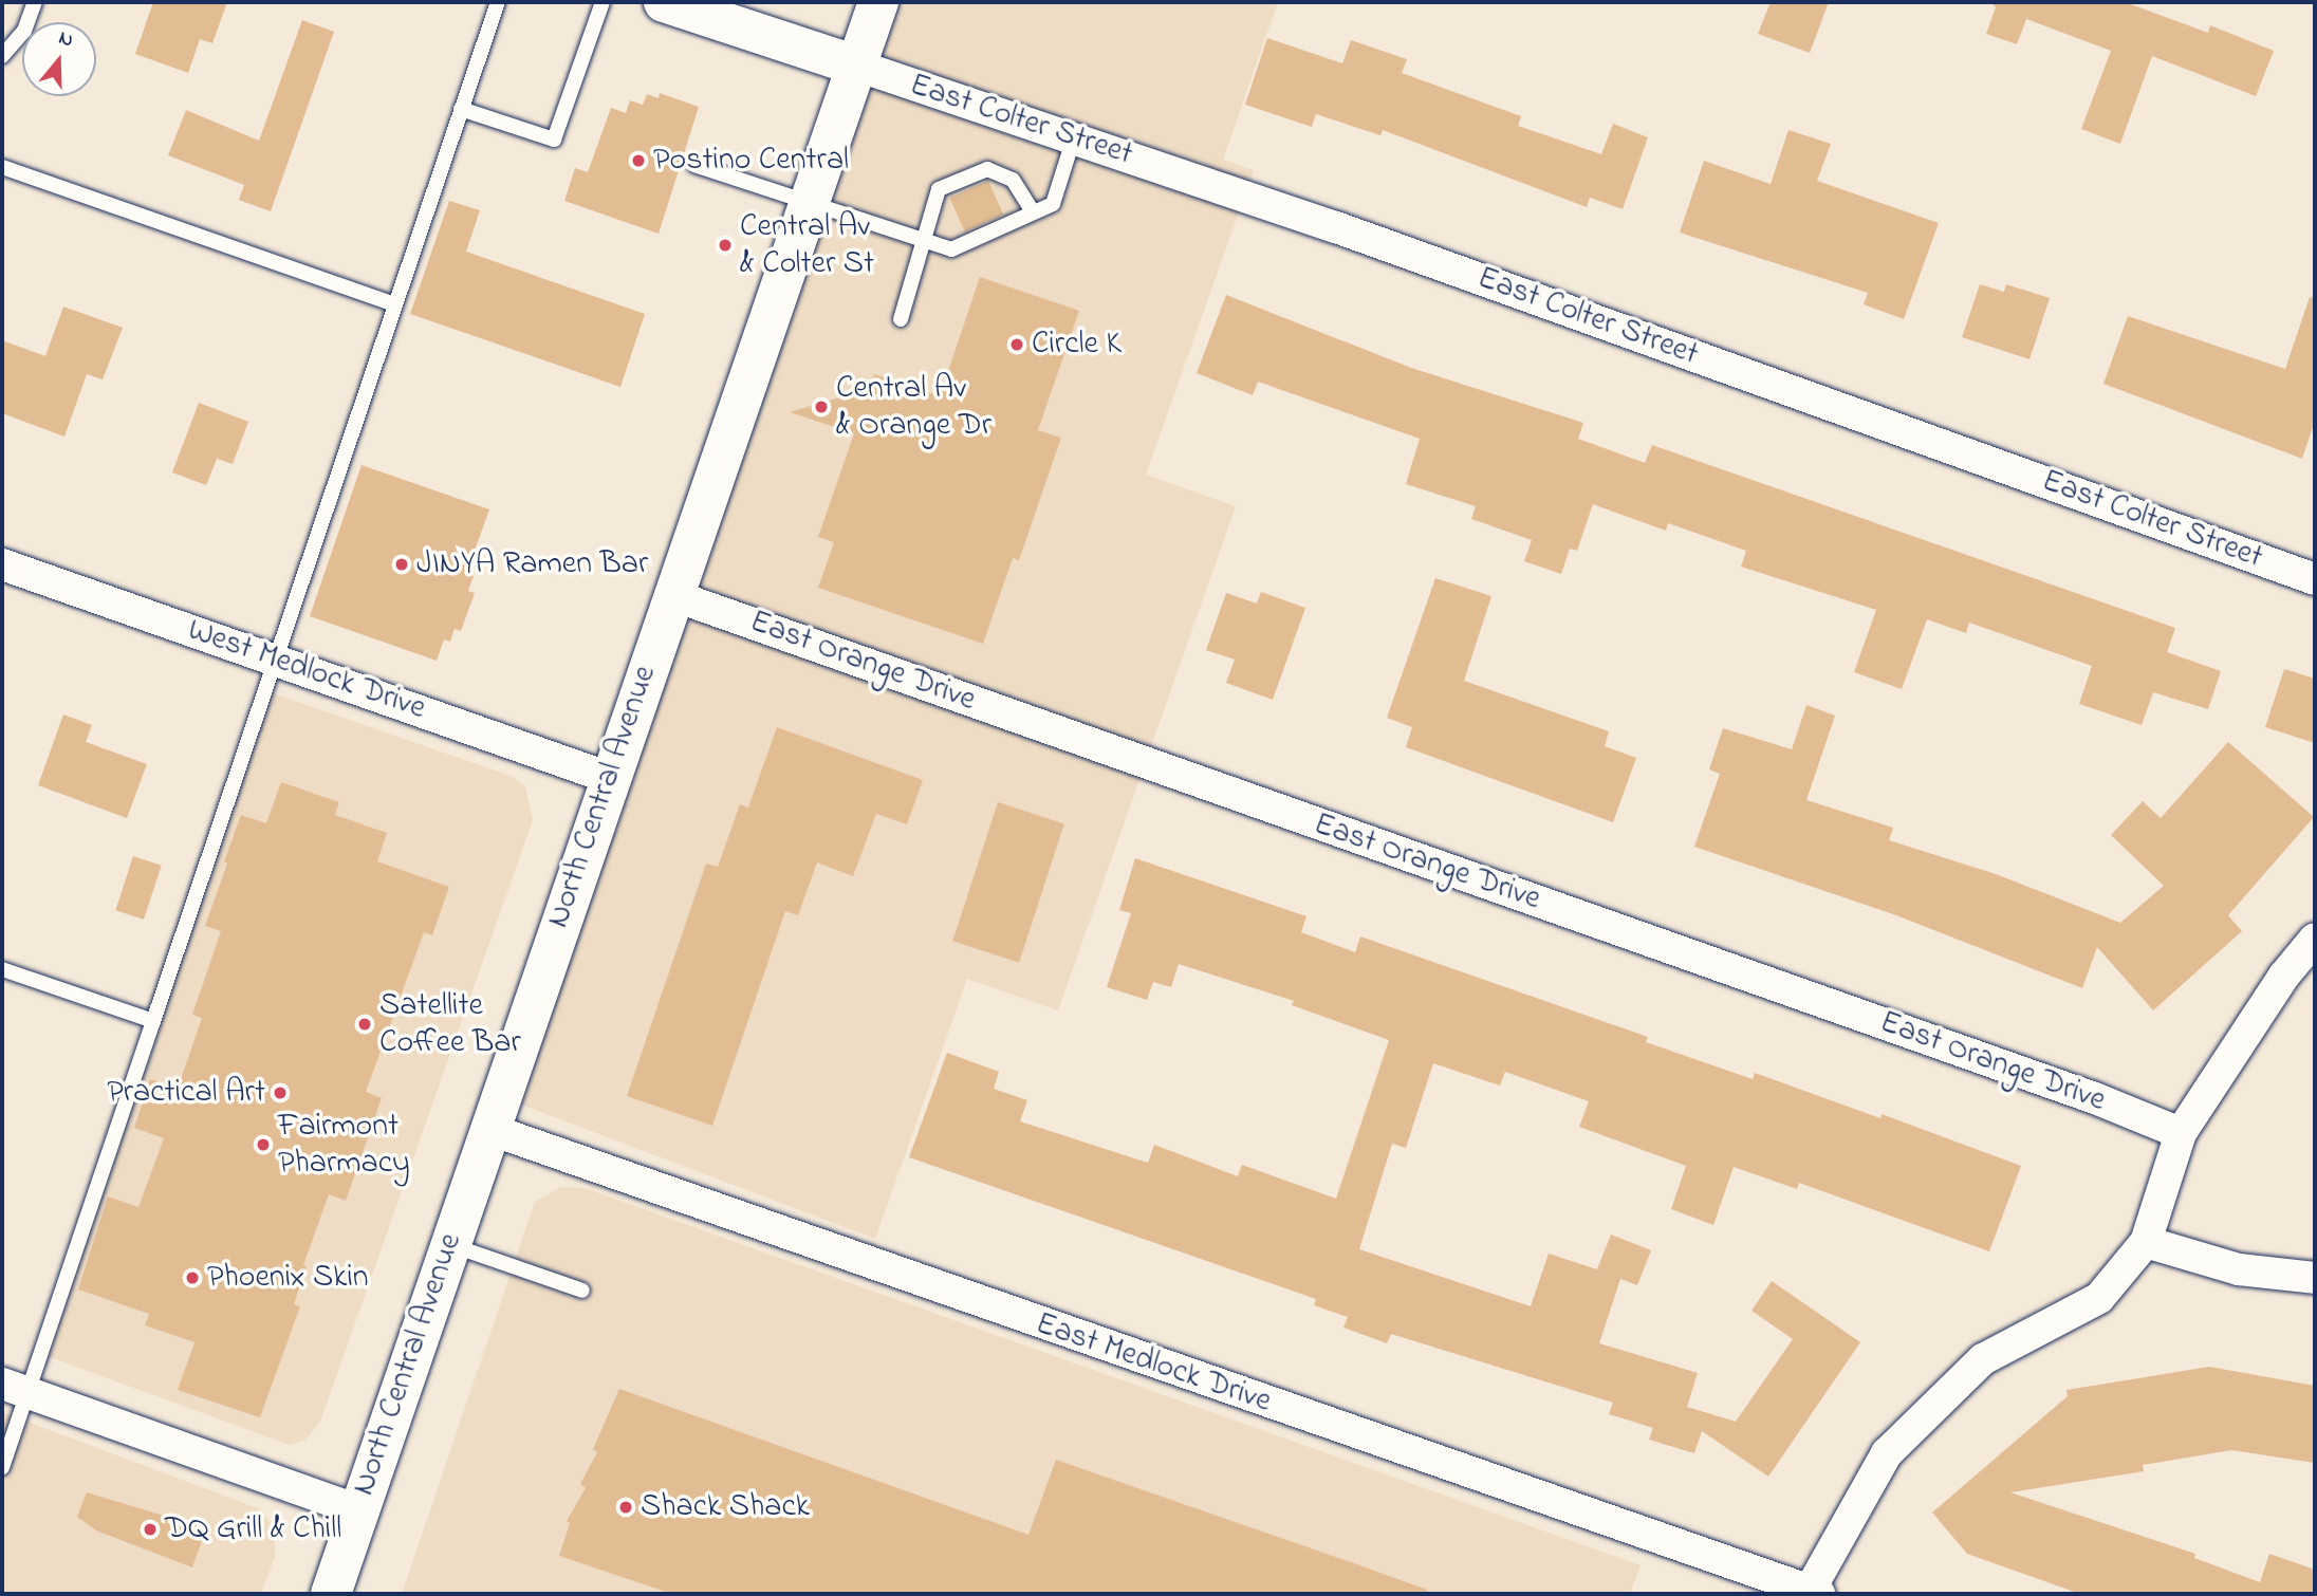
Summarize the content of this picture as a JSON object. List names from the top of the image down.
{
  "streets": {
    "main road": ["North Central Avenue"],
    "street": [
      "East Colter Street",
      "East Orange Drive",
      "West Medlock Drive",
      "East Medlock Drive"
    ]
  },
  "crossings": [
    ["East Colter Street", "North Central Avenue"],
    ["East Orange Drive", "North Central Avenue"],
    ["West Medlock Drive", "North Central Avenue"],
    ["North Central Avenue", "East Medlock Drive"]
  ],
  "places": [
    "Postino Central",
    "Central Av & Colter St",
    "Circle K",
    "Central Av & Orange Dr",
    "JINYA Ramen Bar",
    "Satellite Coffee Bar",
    "Practical Art",
    "Fairmont Pharmacy",
    "Phoenix Skin",
    "Shack Shack",
    "DQ Grill & Chill"
  ],
  "north": "top"
}
